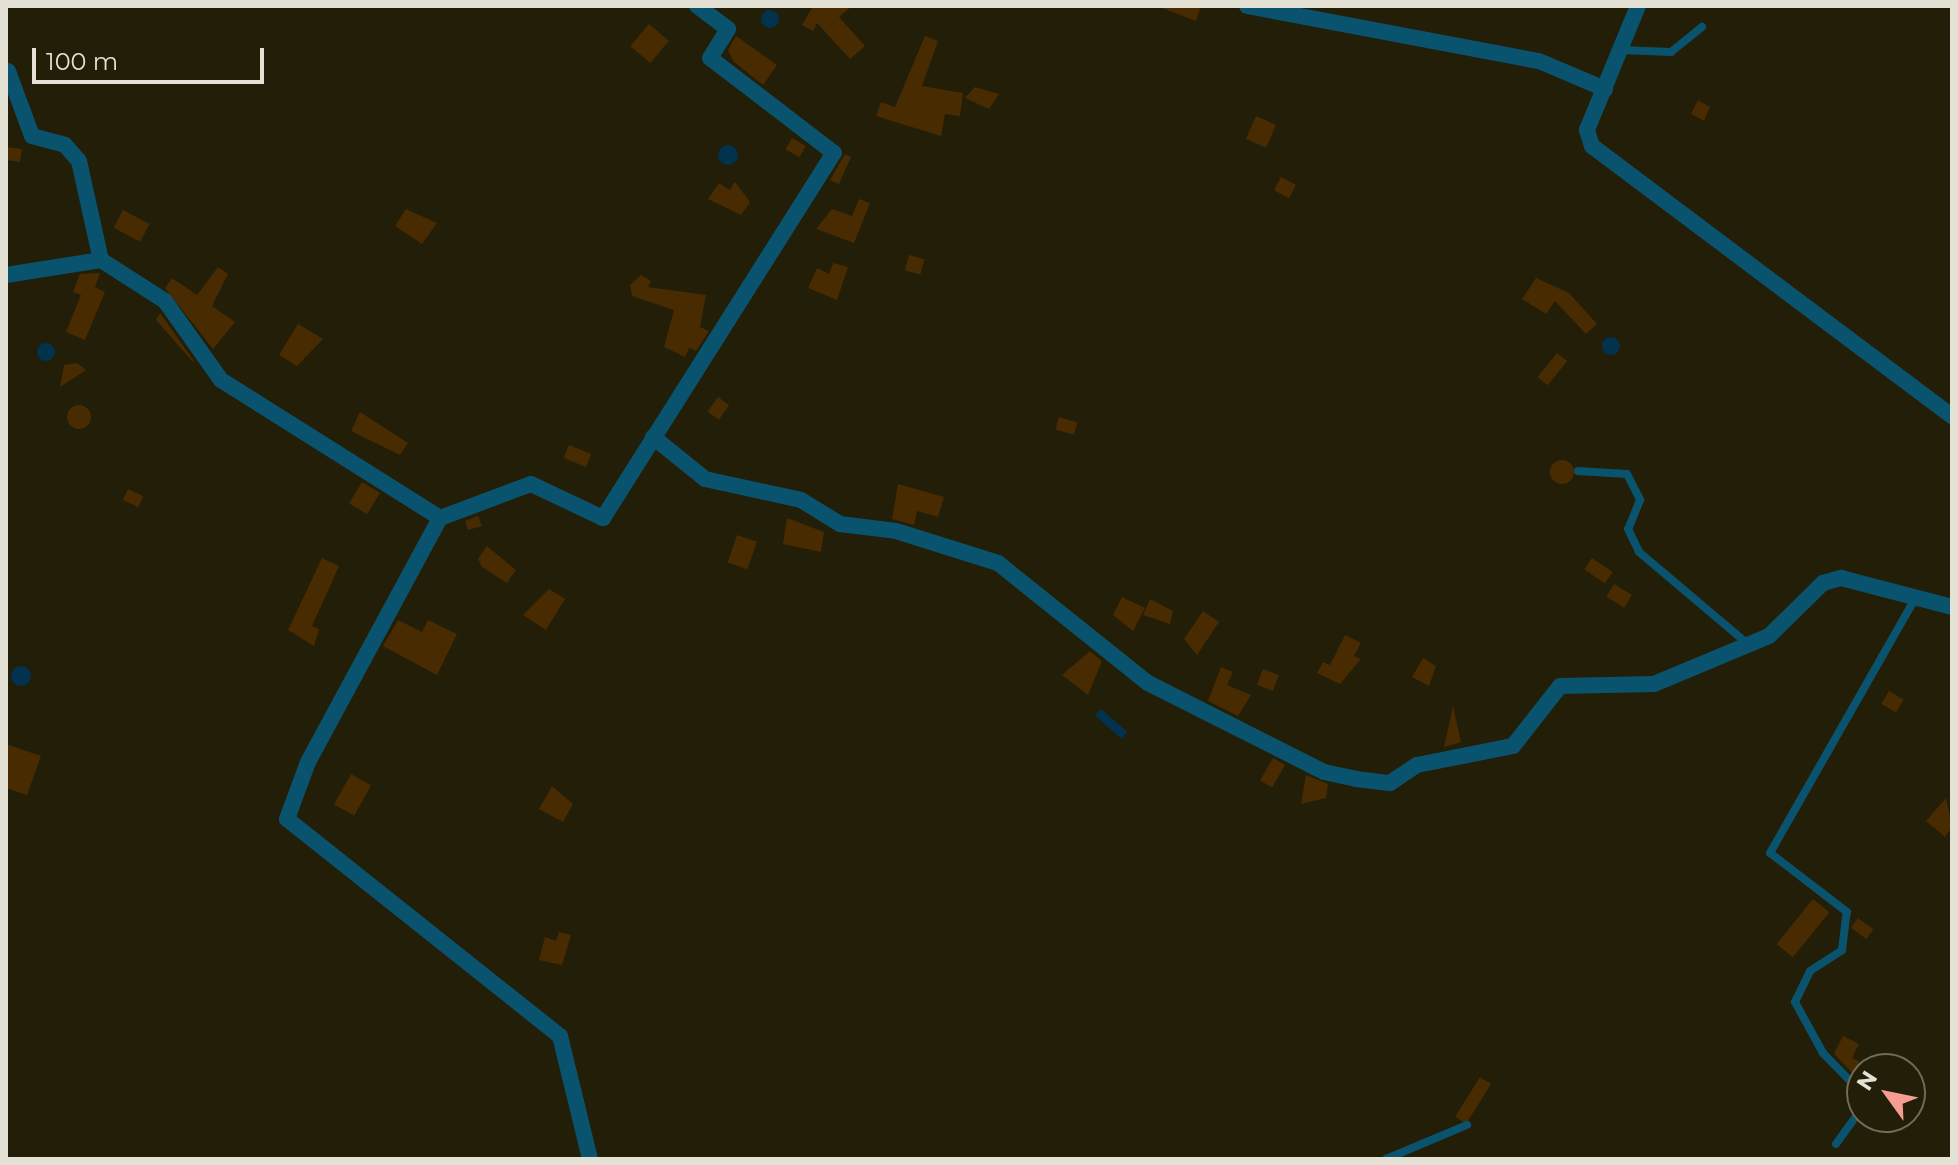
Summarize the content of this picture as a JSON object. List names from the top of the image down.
{
  "scale_bar": "100 m",
  "north": "top left"
}
